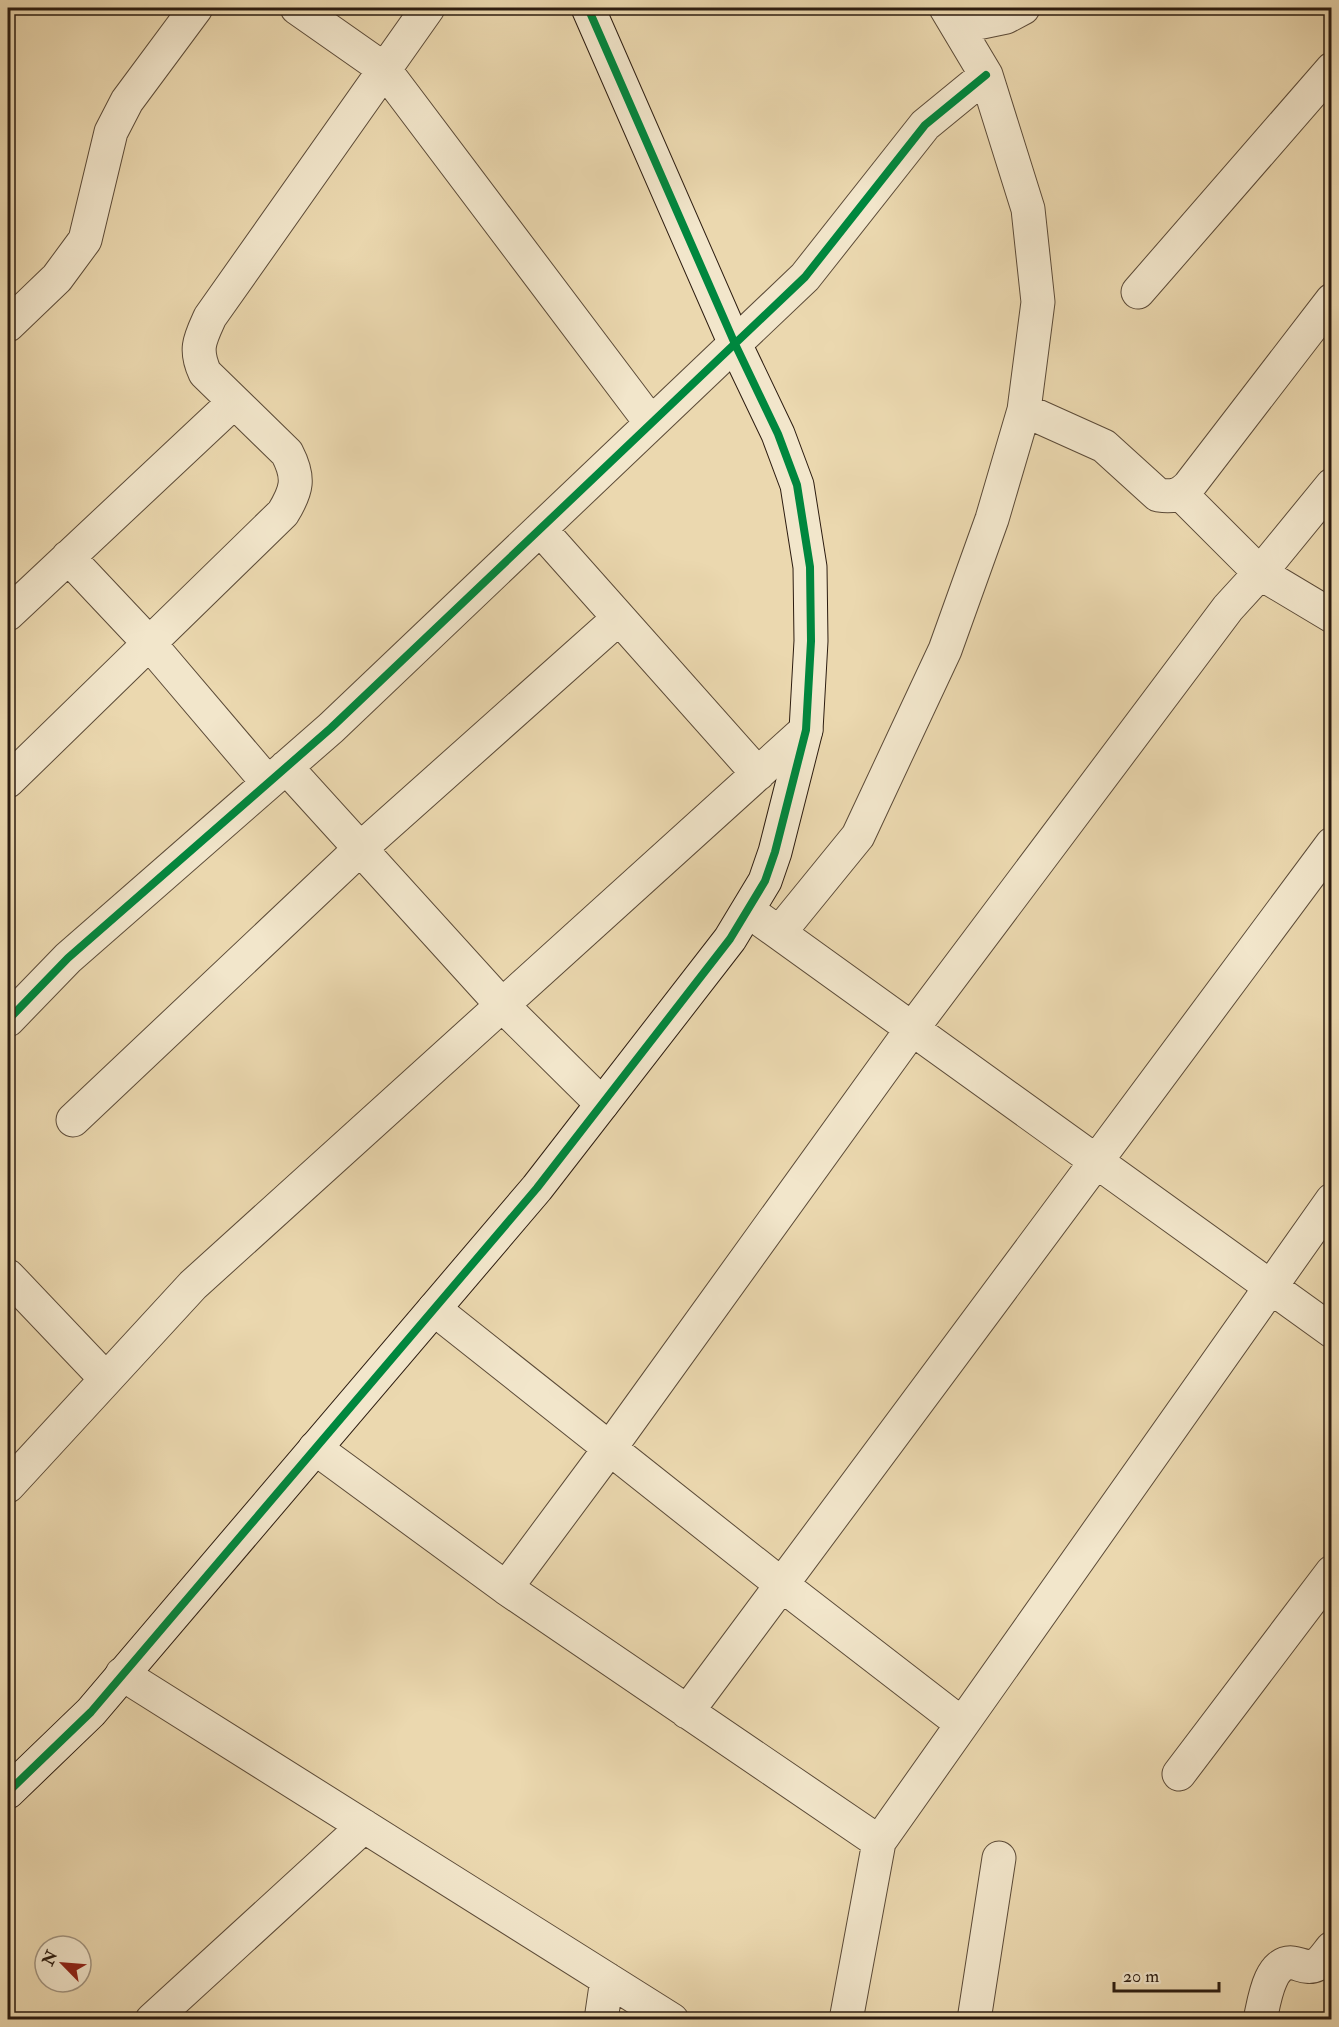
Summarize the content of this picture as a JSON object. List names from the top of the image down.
{
  "scale_bar": "20 m",
  "north": "top left"
}
